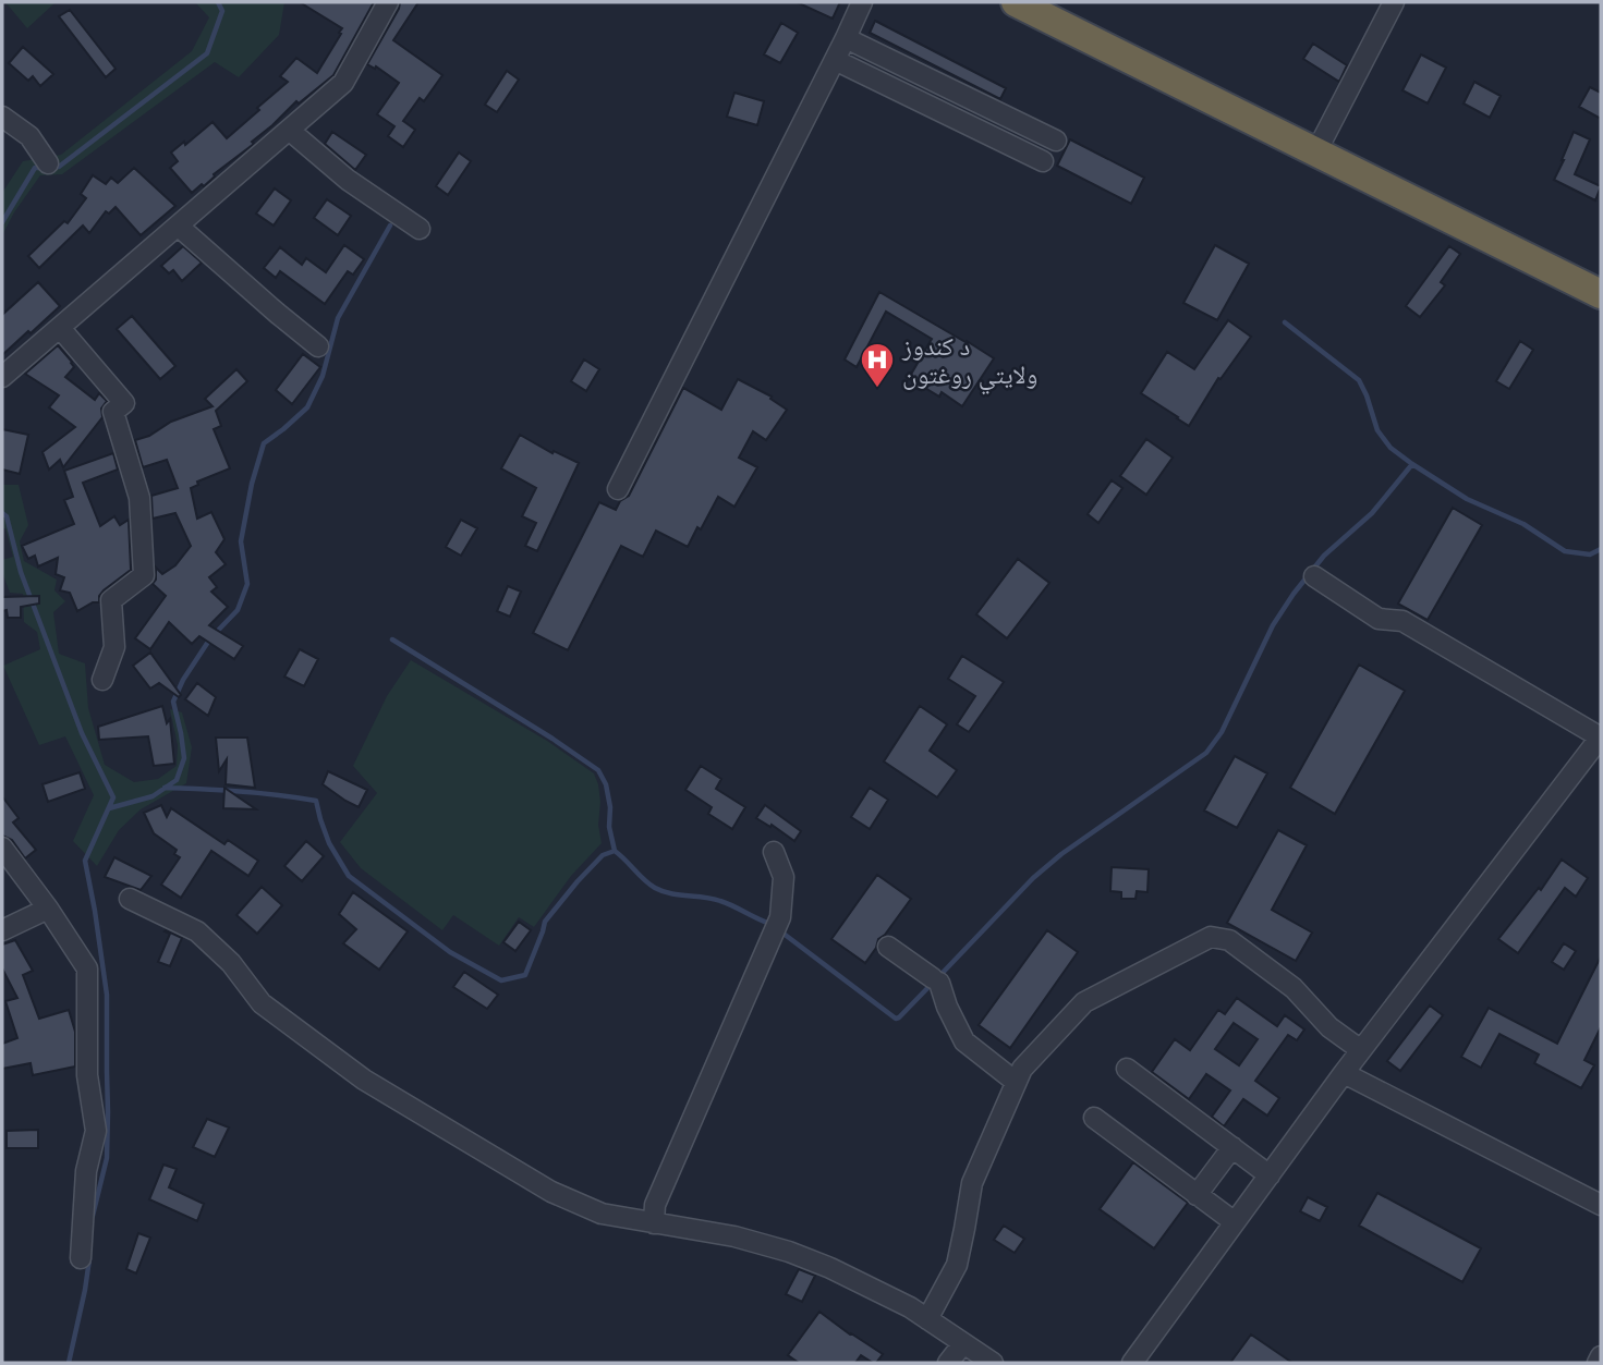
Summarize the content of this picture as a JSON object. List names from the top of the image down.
{
  "places": {
    "hospital": ["د کندوز ولایتي روغتون"]
  }
}
